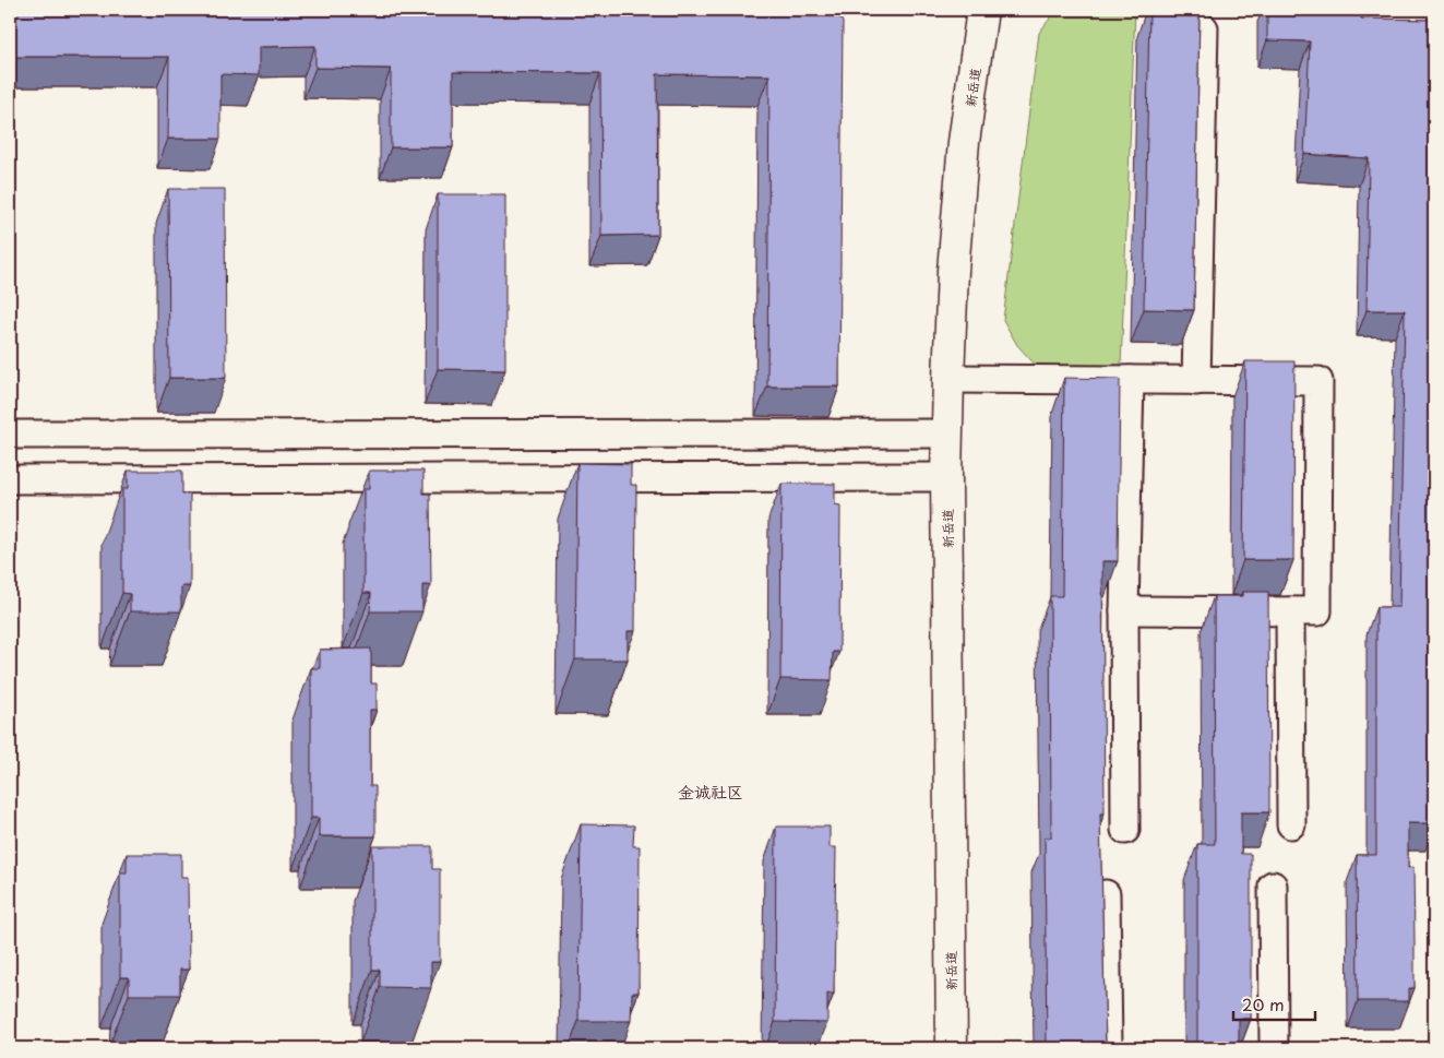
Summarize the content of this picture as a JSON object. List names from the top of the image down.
{
  "streets": {
    "street": ["新岳道"]
  },
  "districts": ["金诚社区"],
  "scale_bar": "20 m"
}
